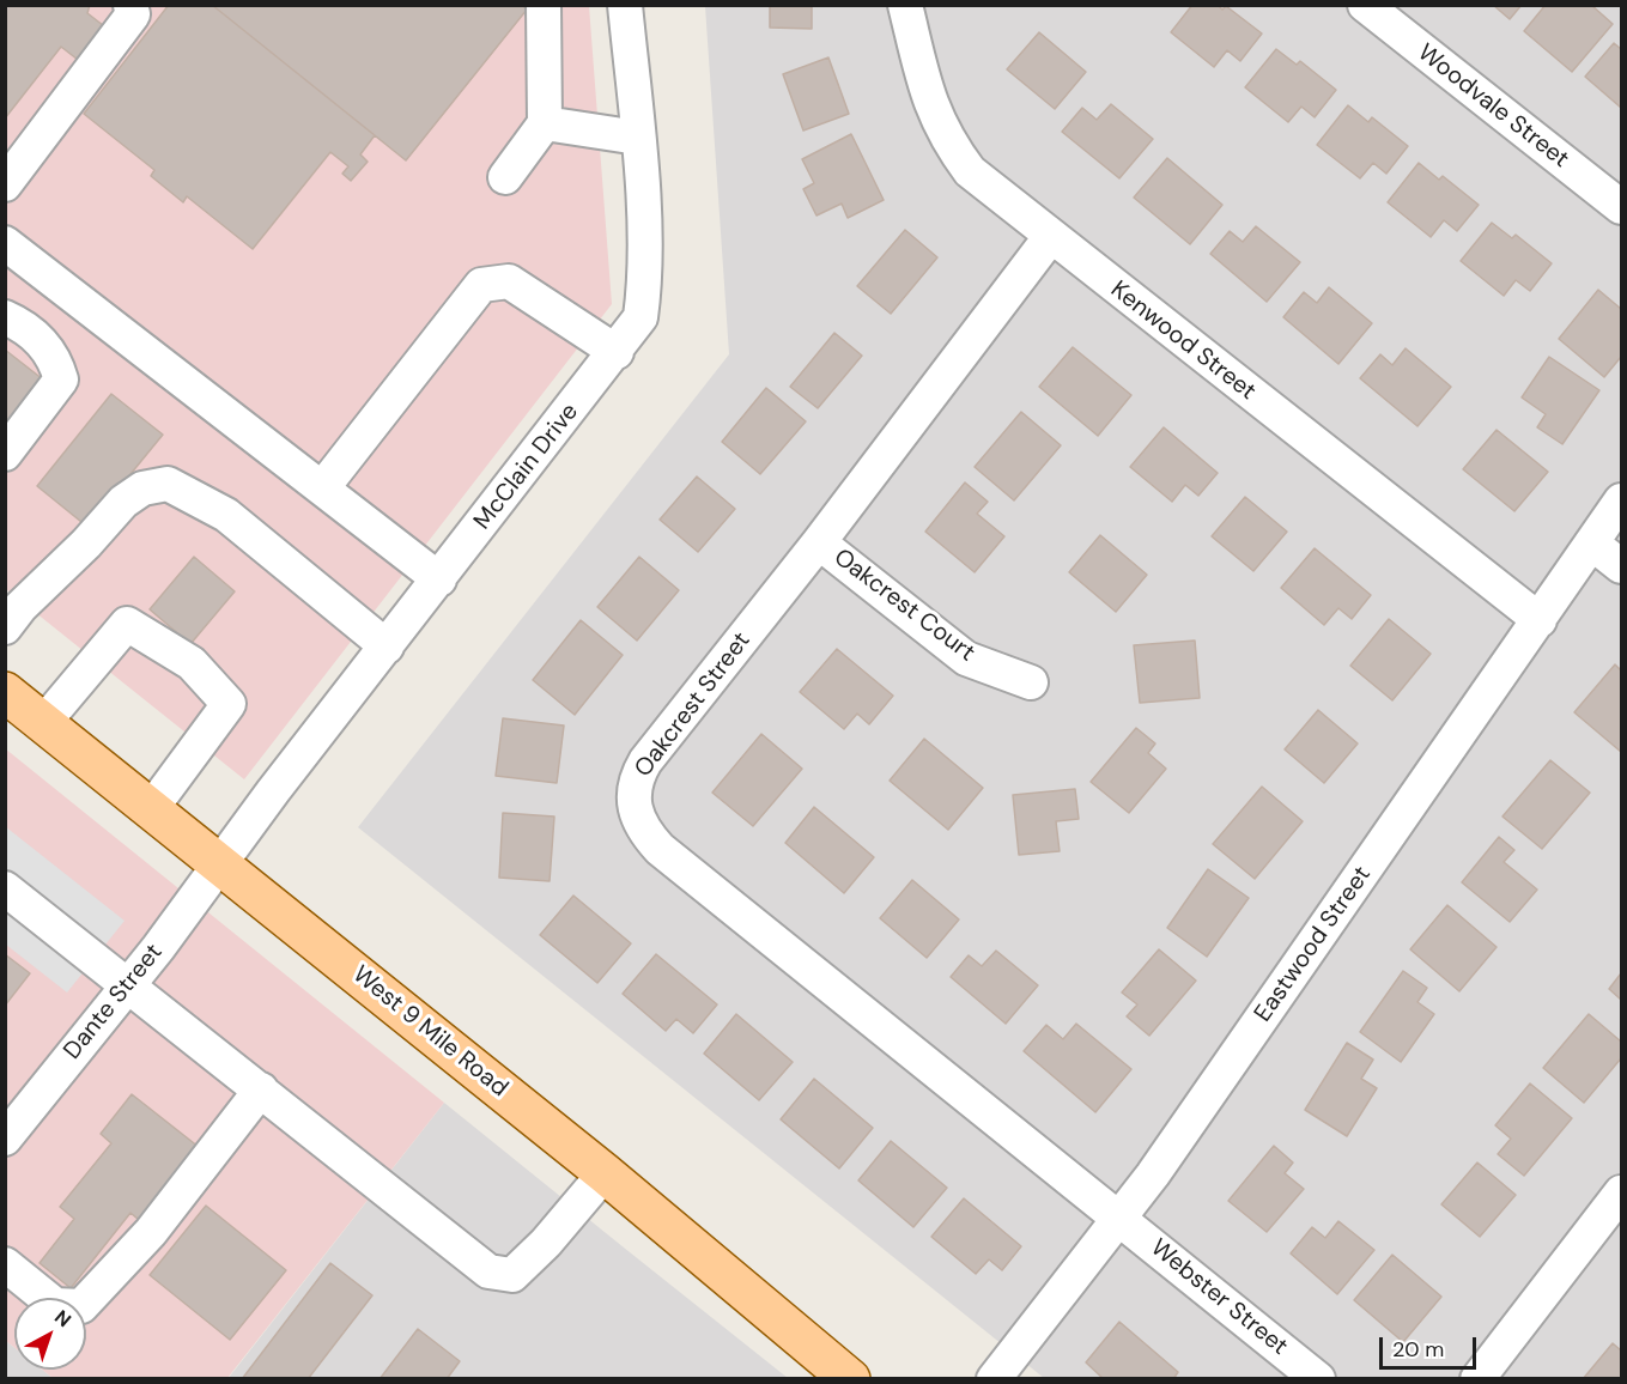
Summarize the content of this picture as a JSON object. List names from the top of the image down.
{
  "streets": {
    "main road": ["West 9 Mile Road"],
    "street": [
      "Woodvale Street",
      "Kenwood Street",
      "McClain Drive",
      "Oakcrest Court",
      "Oakcrest Street",
      "Eastwood Street",
      "Dante Street",
      "Webster Street"
    ]
  },
  "crossings": [
    ["Kenwood Street", "Oakcrest Street"],
    ["Kenwood Street", "Eastwood Street"],
    ["McClain Drive", "Dante Street"],
    ["McClain Drive", "West 9 Mile Road"],
    ["Oakcrest Court", "Oakcrest Street"],
    ["Oakcrest Street", "Eastwood Street"],
    ["Oakcrest Street", "Webster Street"],
    ["Eastwood Street", "Webster Street"],
    ["Dante Street", "West 9 Mile Road"]
  ],
  "scale_bar": "20 m",
  "north": "top right"
}
